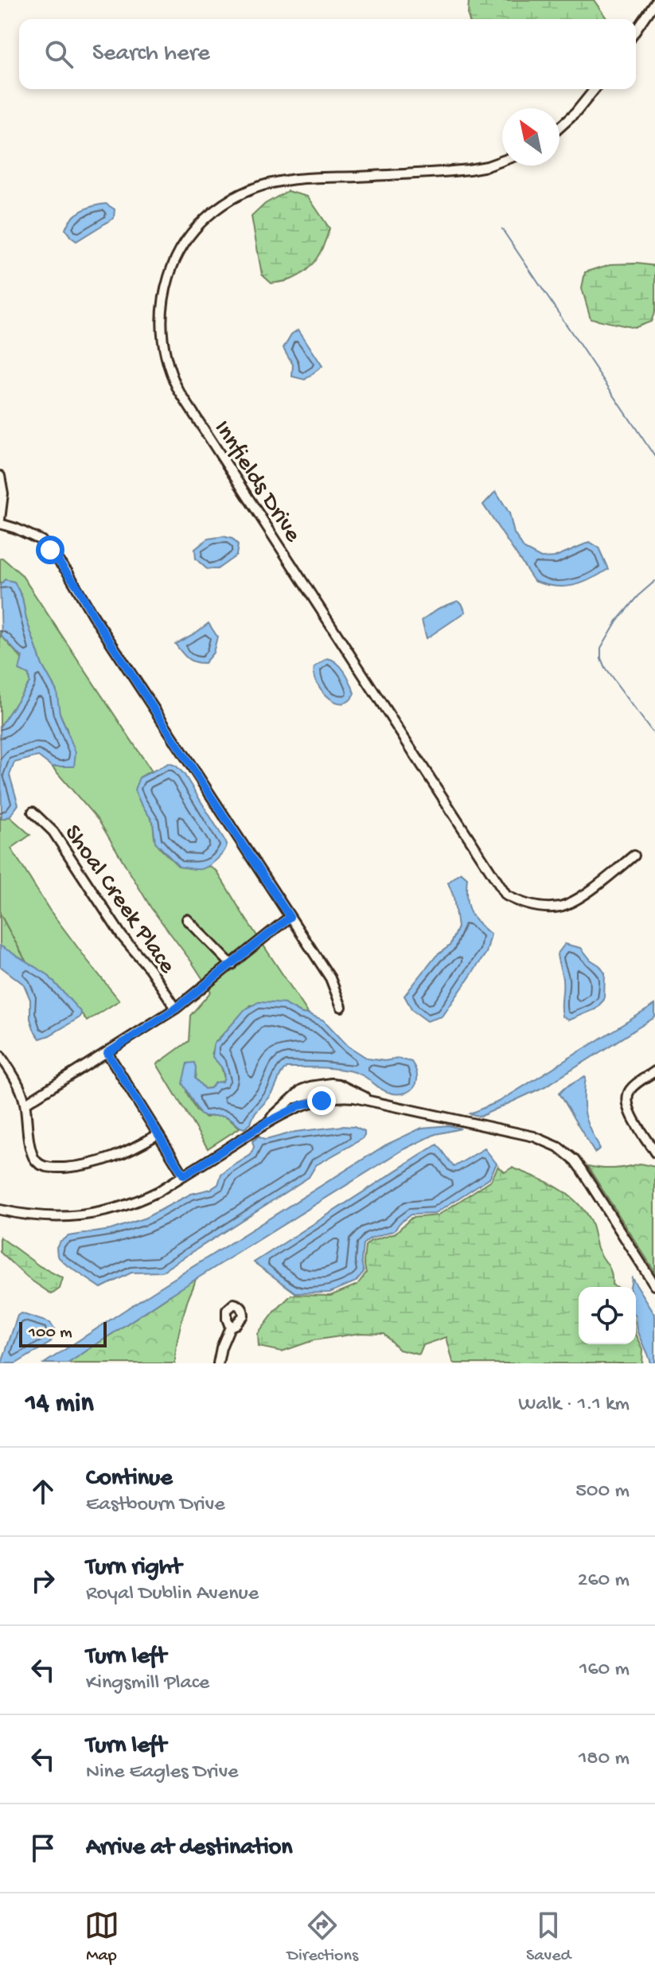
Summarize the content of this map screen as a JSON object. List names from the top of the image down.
{
  "streets": {
    "street": ["Innfields Drive", "Shoal Creek Place"]
  },
  "scale_bar": "100 m",
  "north": "top left",
  "page": {
    "search": "Search here",
    "scale": "100 m",
    "heading": ["14 min", "Walk · 1.1 km"],
    "list": [
      ["Continue", "Eastbourn Drive", "500 m"],
      ["Turn right", "Royal Dublin Avenue", "260 m"],
      ["Turn left", "Kingsmill Place", "160 m"],
      ["Turn left", "Nine Eagles Drive", "180 m"],
      "Arrive at destination"
    ],
    "nav": ["Map", "Directions", "Saved"]
  }
}
